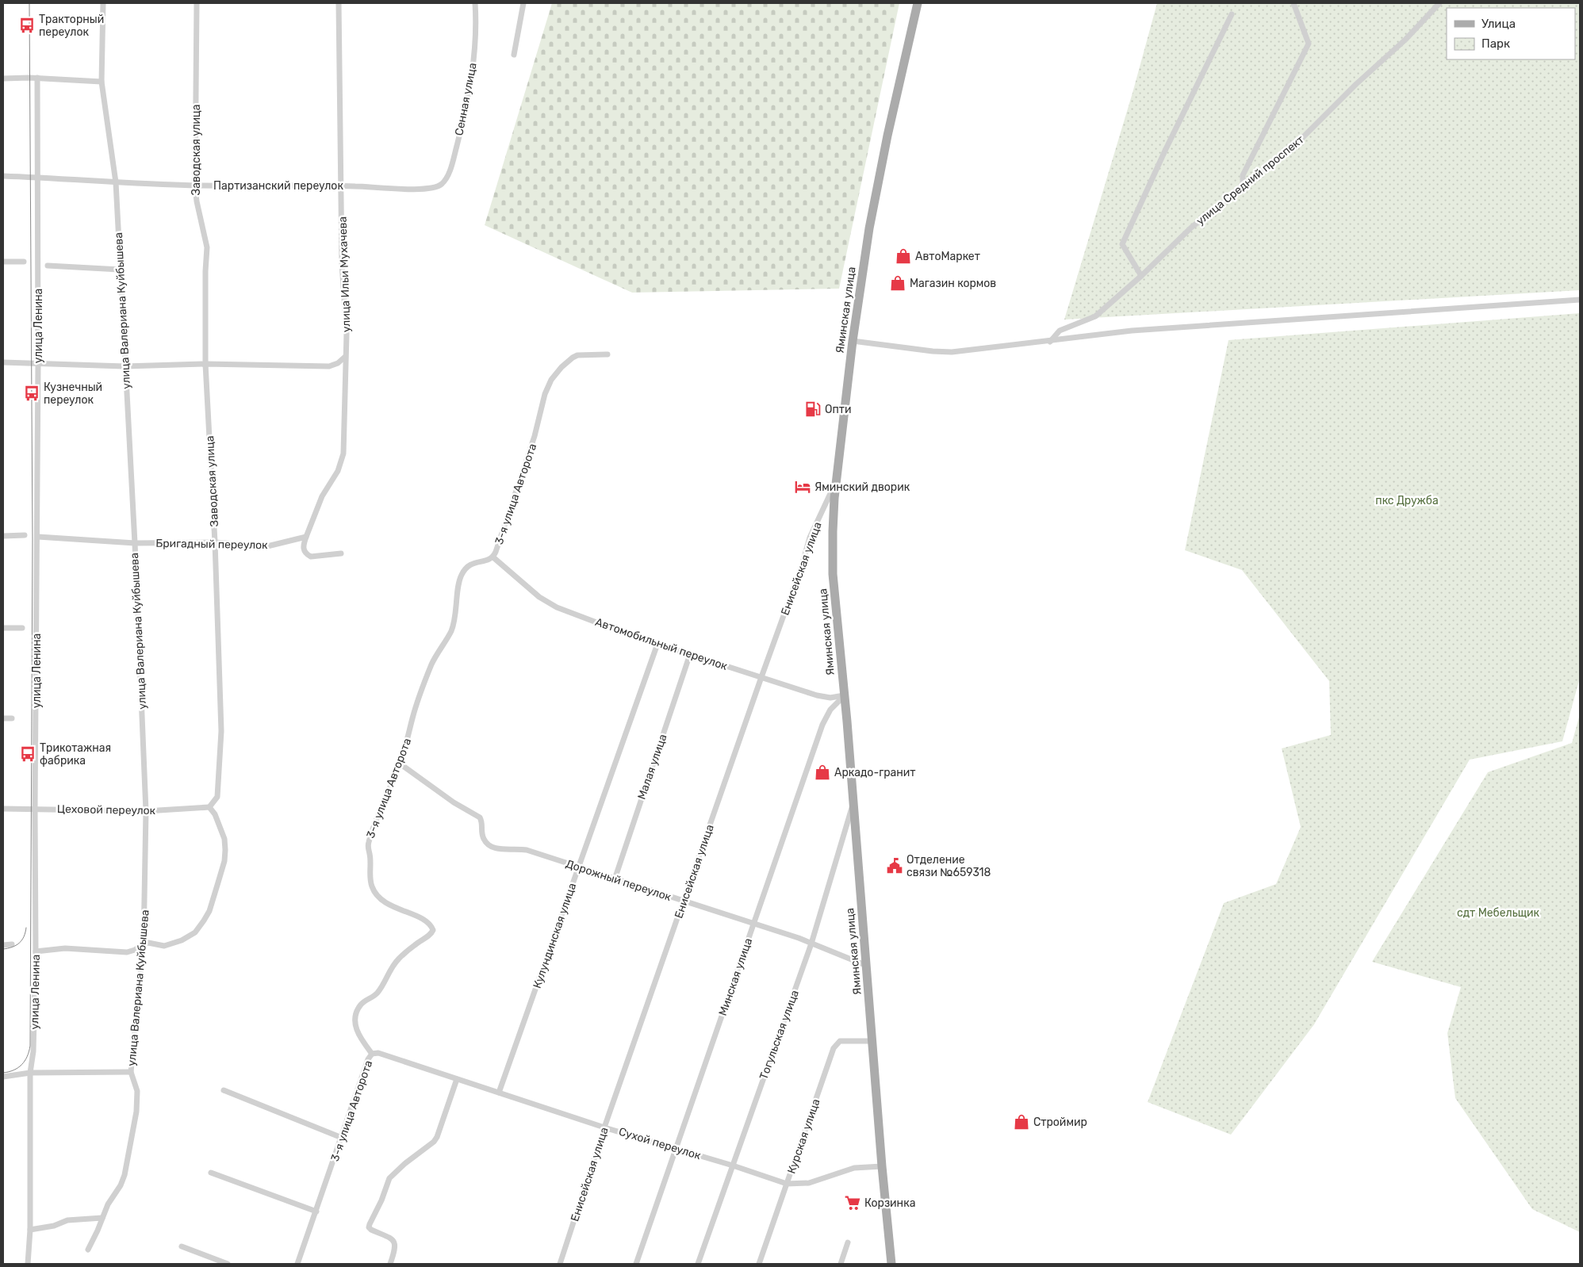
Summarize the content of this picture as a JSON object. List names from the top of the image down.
{
  "streets": {
    "main road": ["Яминская улица"],
    "street": [
      "Сенная улица",
      "Заводская улица",
      "улица Средний проспект",
      "Партизанский переулок",
      "улица Ильи Мухачева",
      "улица Валериана Куйбышева",
      "улица Ленина",
      "3-я улица Авторота",
      "Бригадный переулок",
      "Енисейская улица",
      "Автомобильный переулок",
      "Малая улица",
      "Цеховой переулок",
      "Дорожный переулок",
      "Кулундинская улица",
      "Минская улица",
      "Тогульская улица",
      "Курская улица",
      "Сухой переулок"
    ]
  },
  "crossings": [
    ["Сенная улица", "Партизанский переулок"],
    ["Заводская улица", "Партизанский переулок"],
    ["Заводская улица", "Бригадный переулок"],
    ["Заводская улица", "Цеховой переулок"],
    ["Партизанский переулок", "улица Ильи Мухачева"],
    ["Партизанский переулок", "улица Валериана Куйбышева"],
    ["Партизанский переулок", "улица Ленина"],
    ["улица Ильи Мухачева", "Бригадный переулок"],
    ["Яминская улица", "Енисейская улица"],
    ["Яминская улица", "Автомобильный переулок"],
    ["Яминская улица", "Дорожный переулок"],
    ["Яминская улица", "Минская улица"],
    ["Яминская улица", "Тогульская улица"],
    ["Яминская улица", "Курская улица"],
    ["Яминская улица", "Сухой переулок"],
    ["улица Валериана Куйбышева", "Бригадный переулок"],
    ["улица Валериана Куйбышева", "Цеховой переулок"],
    ["улица Ленина", "Бригадный переулок"],
    ["улица Ленина", "Цеховой переулок"],
    ["3-я улица Авторота", "Автомобильный переулок"],
    ["3-я улица Авторота", "Дорожный переулок"],
    ["3-я улица Авторота", "Сухой переулок"],
    ["Енисейская улица", "Автомобильный переулок"],
    ["Енисейская улица", "Дорожный переулок"],
    ["Енисейская улица", "Сухой переулок"],
    ["Автомобильный переулок", "Малая улица"],
    ["Автомобильный переулок", "Кулундинская улица"],
    ["Автомобильный переулок", "Минская улица"],
    ["Малая улица", "Дорожный переулок"],
    ["Дорожный переулок", "Кулундинская улица"],
    ["Дорожный переулок", "Минская улица"],
    ["Дорожный переулок", "Тогульская улица"],
    ["Кулундинская улица", "Сухой переулок"],
    ["Минская улица", "Сухой переулок"],
    ["Тогульская улица", "Сухой переулок"],
    ["Курская улица", "Сухой переулок"]
  ],
  "parks": ["пкс Дружба", "сдт Мебельщик"],
  "places": {
    "bus stop": ["Тракторный переулок", "Кузнечный переулок", "Трикотажная фабрика"],
    "shop": [
      "АвтоМаркет",
      "Магазин кормов",
      "Аркадо-гранит",
      "Строймир"
    ],
    "fuel station": ["Опти"],
    "hotel": ["Яминский дворик"],
    "public building": ["Отделение связи №659318"],
    "supermarket": ["Корзинка"]
  },
  "legend": ["Улица", "Парк"]
}
